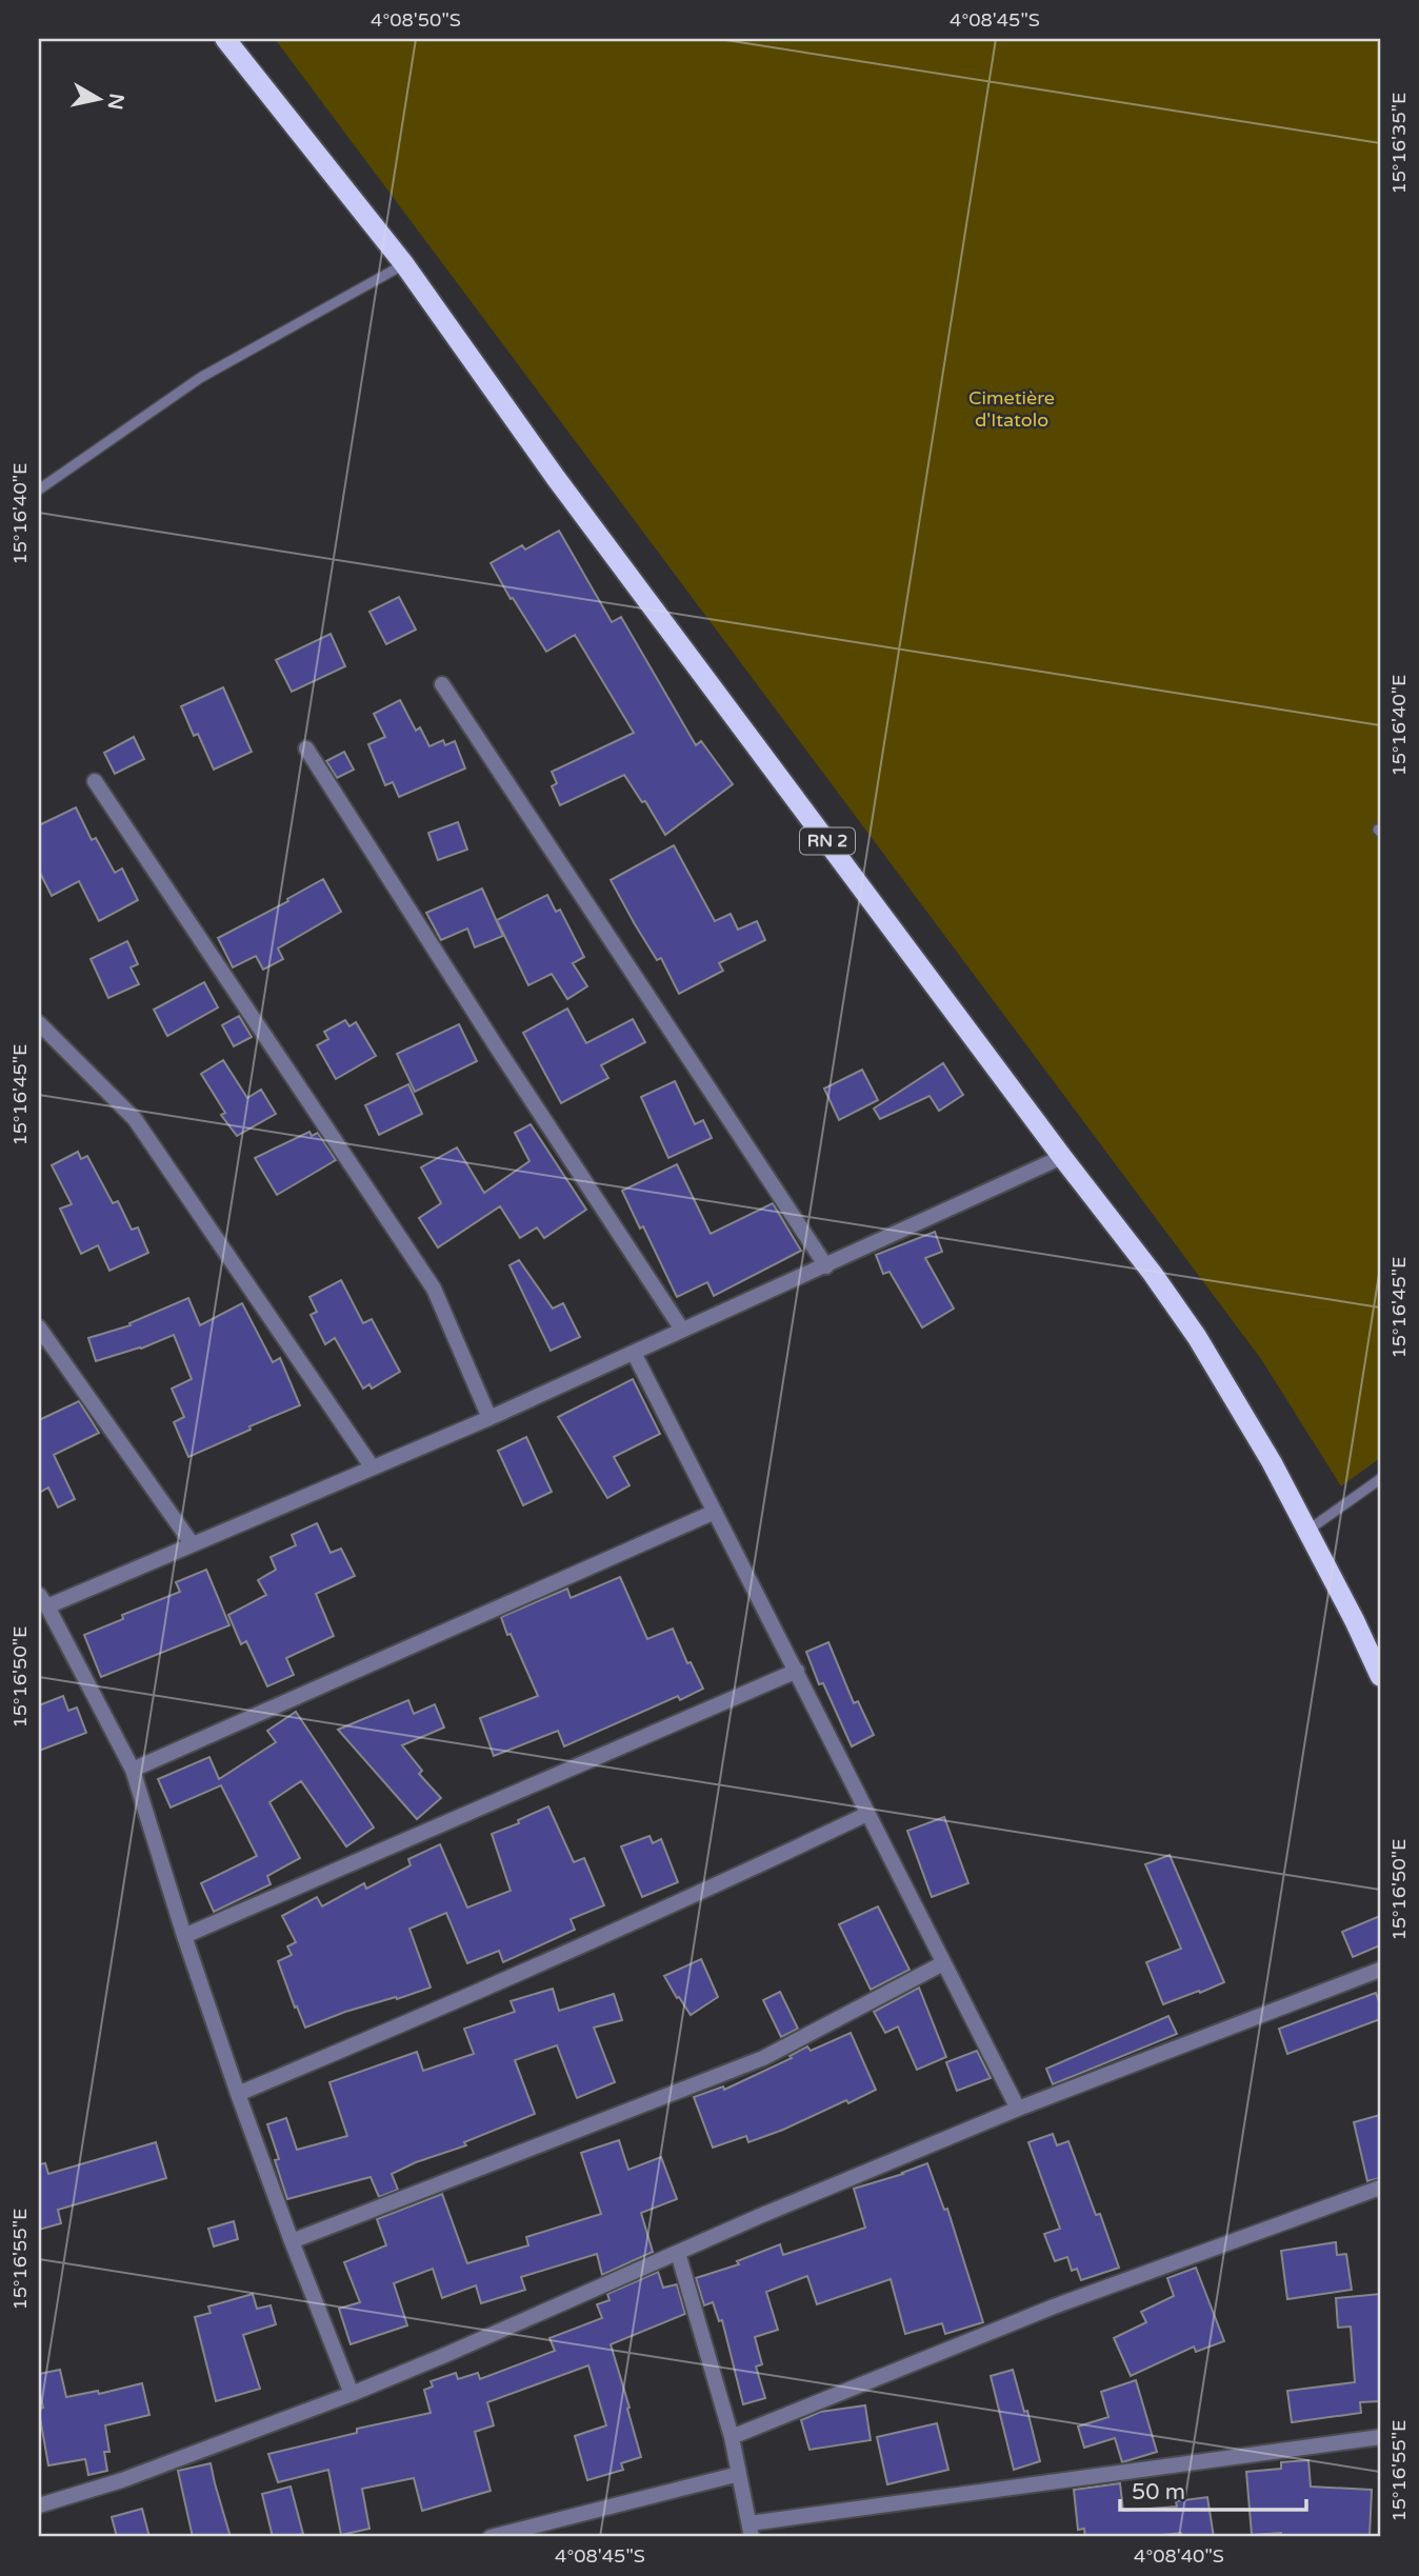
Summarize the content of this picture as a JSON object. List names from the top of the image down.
{
  "streets": {
    "highway": ["RN 2"]
  },
  "parks": ["Cimetière d'Itatolo"],
  "scale_bar": "50 m",
  "north": "right",
  "coordinates": [
    "4°08'50\"S",
    "4°08'45\"S",
    "15°16'35\"E",
    "15°16'40\"E",
    "15°16'45\"E",
    "15°16'50\"E",
    "15°16'55\"E",
    "4°08'40\"S"
  ]
}
